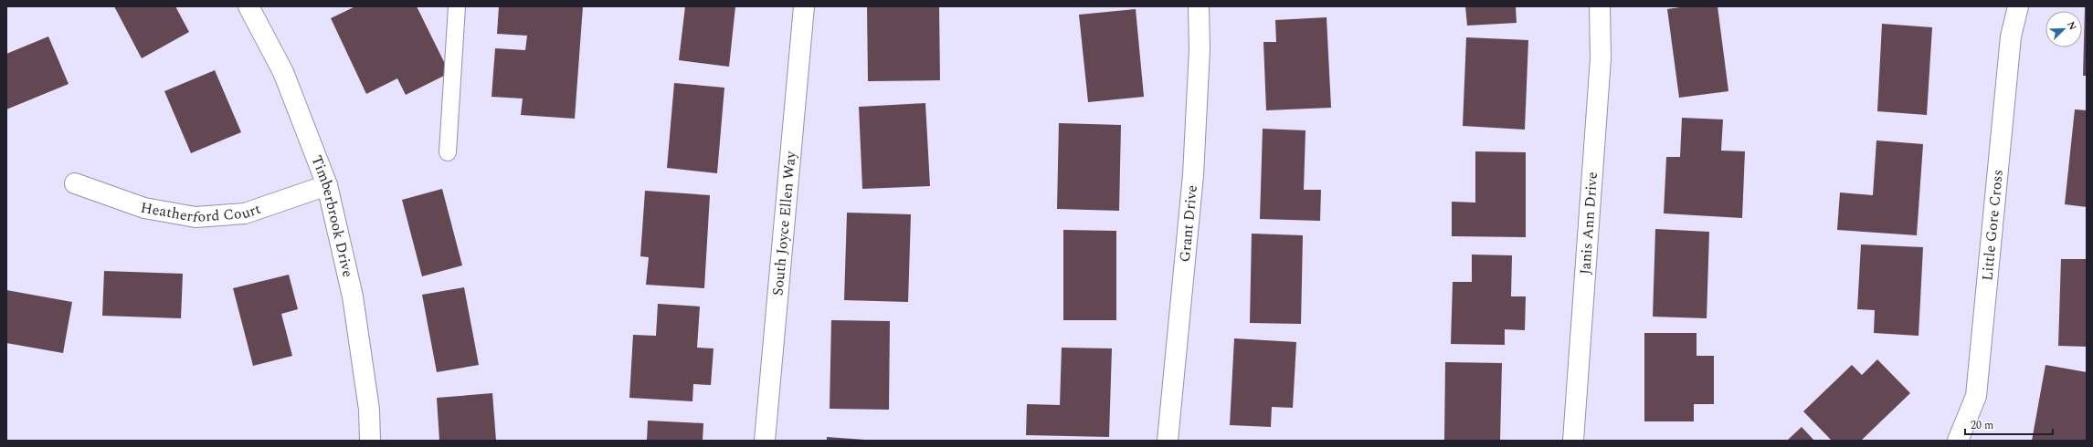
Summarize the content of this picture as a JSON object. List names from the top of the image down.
{
  "streets": {
    "street": [
      "Heatherford Court",
      "Timberbrook Drive",
      "South Joyce Ellen Way",
      "Grant Drive",
      "Janis Ann Drive",
      "Little Gore Cross"
    ]
  },
  "crossings": [
    ["Heatherford Court", "Timberbrook Drive"]
  ],
  "scale_bar": "20 m",
  "north": "top right"
}
